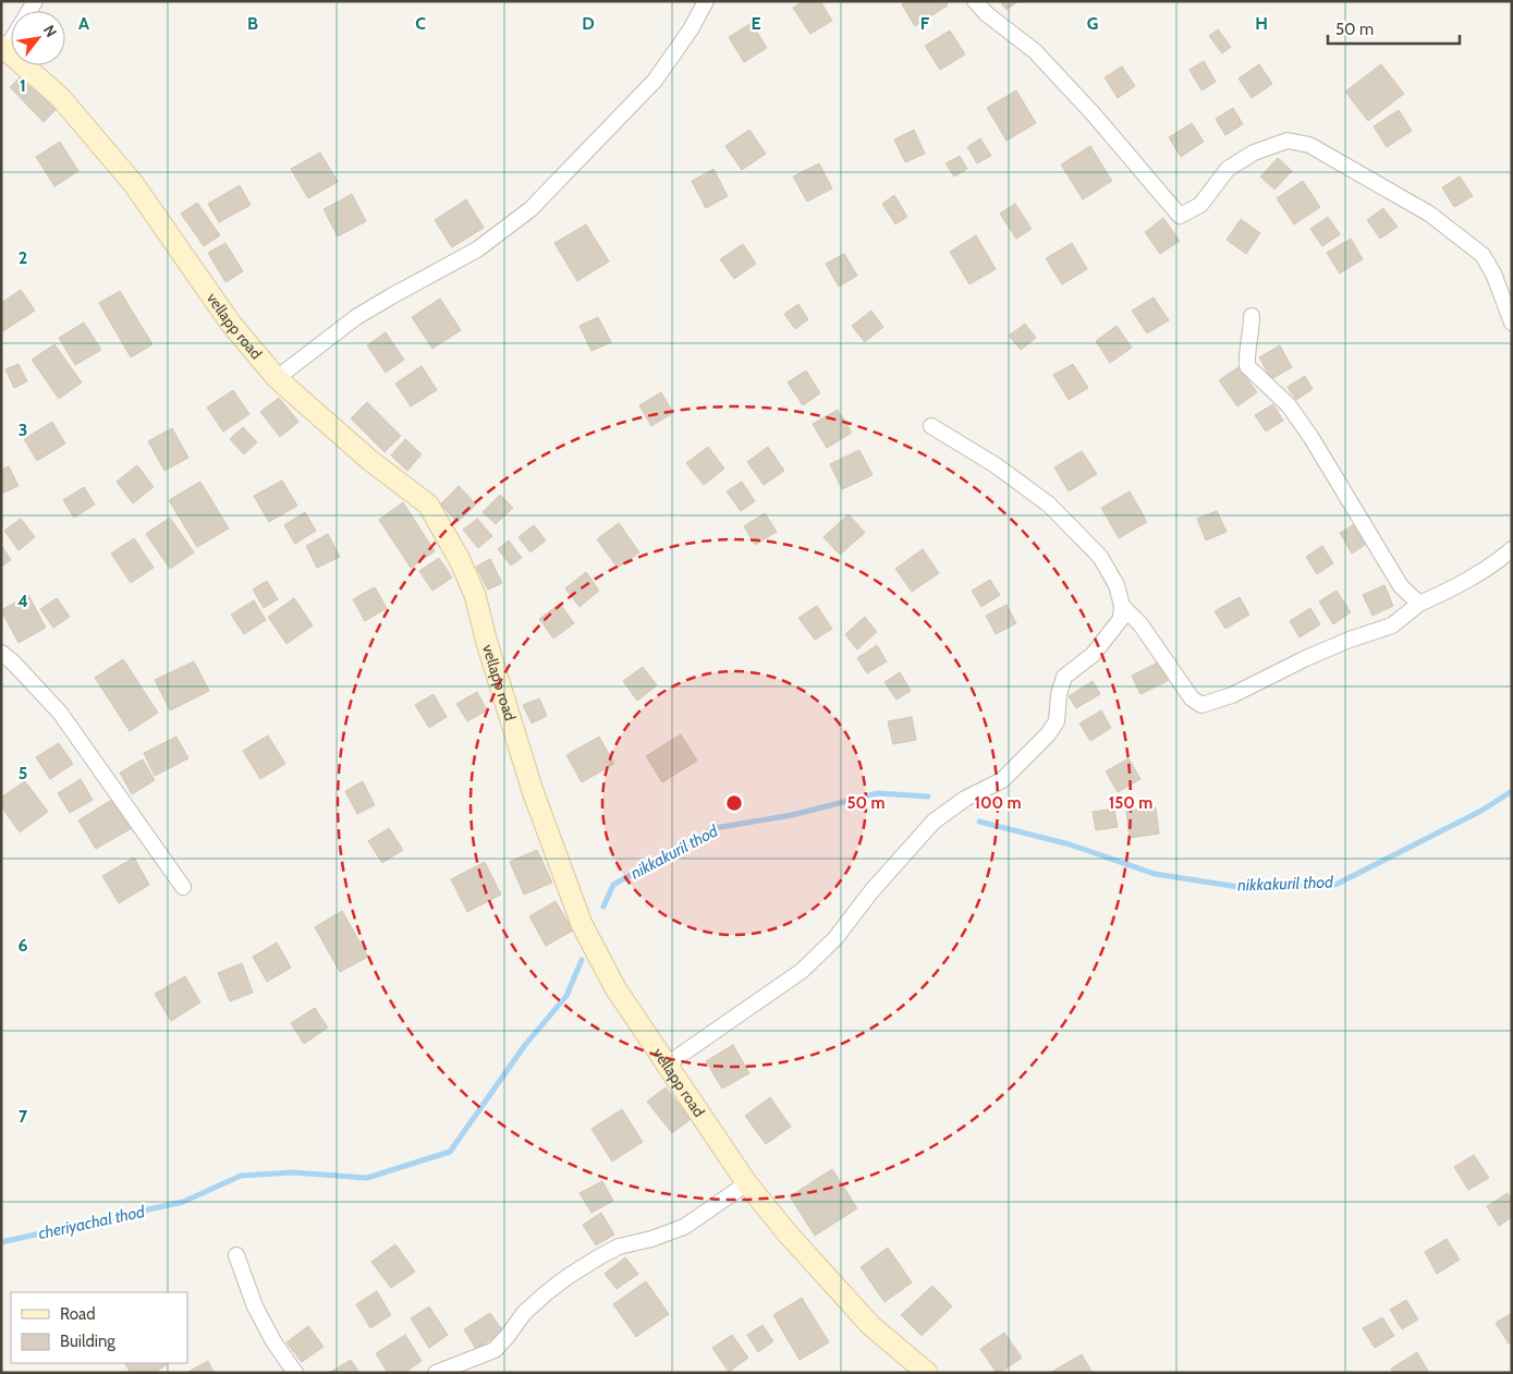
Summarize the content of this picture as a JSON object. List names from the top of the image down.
{
  "streets": {
    "main road": ["vellapp road"]
  },
  "water": ["nikkakuril thod", "cheriyachal thod"],
  "legend": ["Road", "Building"],
  "scale_bar": "50 m",
  "north": "top right",
  "grid": {
    "columns": [
      "A",
      "B",
      "C",
      "D",
      "E",
      "F",
      "G",
      "H"
    ],
    "rows": [
      "1",
      "2",
      "3",
      "4",
      "5",
      "6",
      "7"
    ]
  },
  "rings": ["50 m", "100 m", "150 m"]
}
